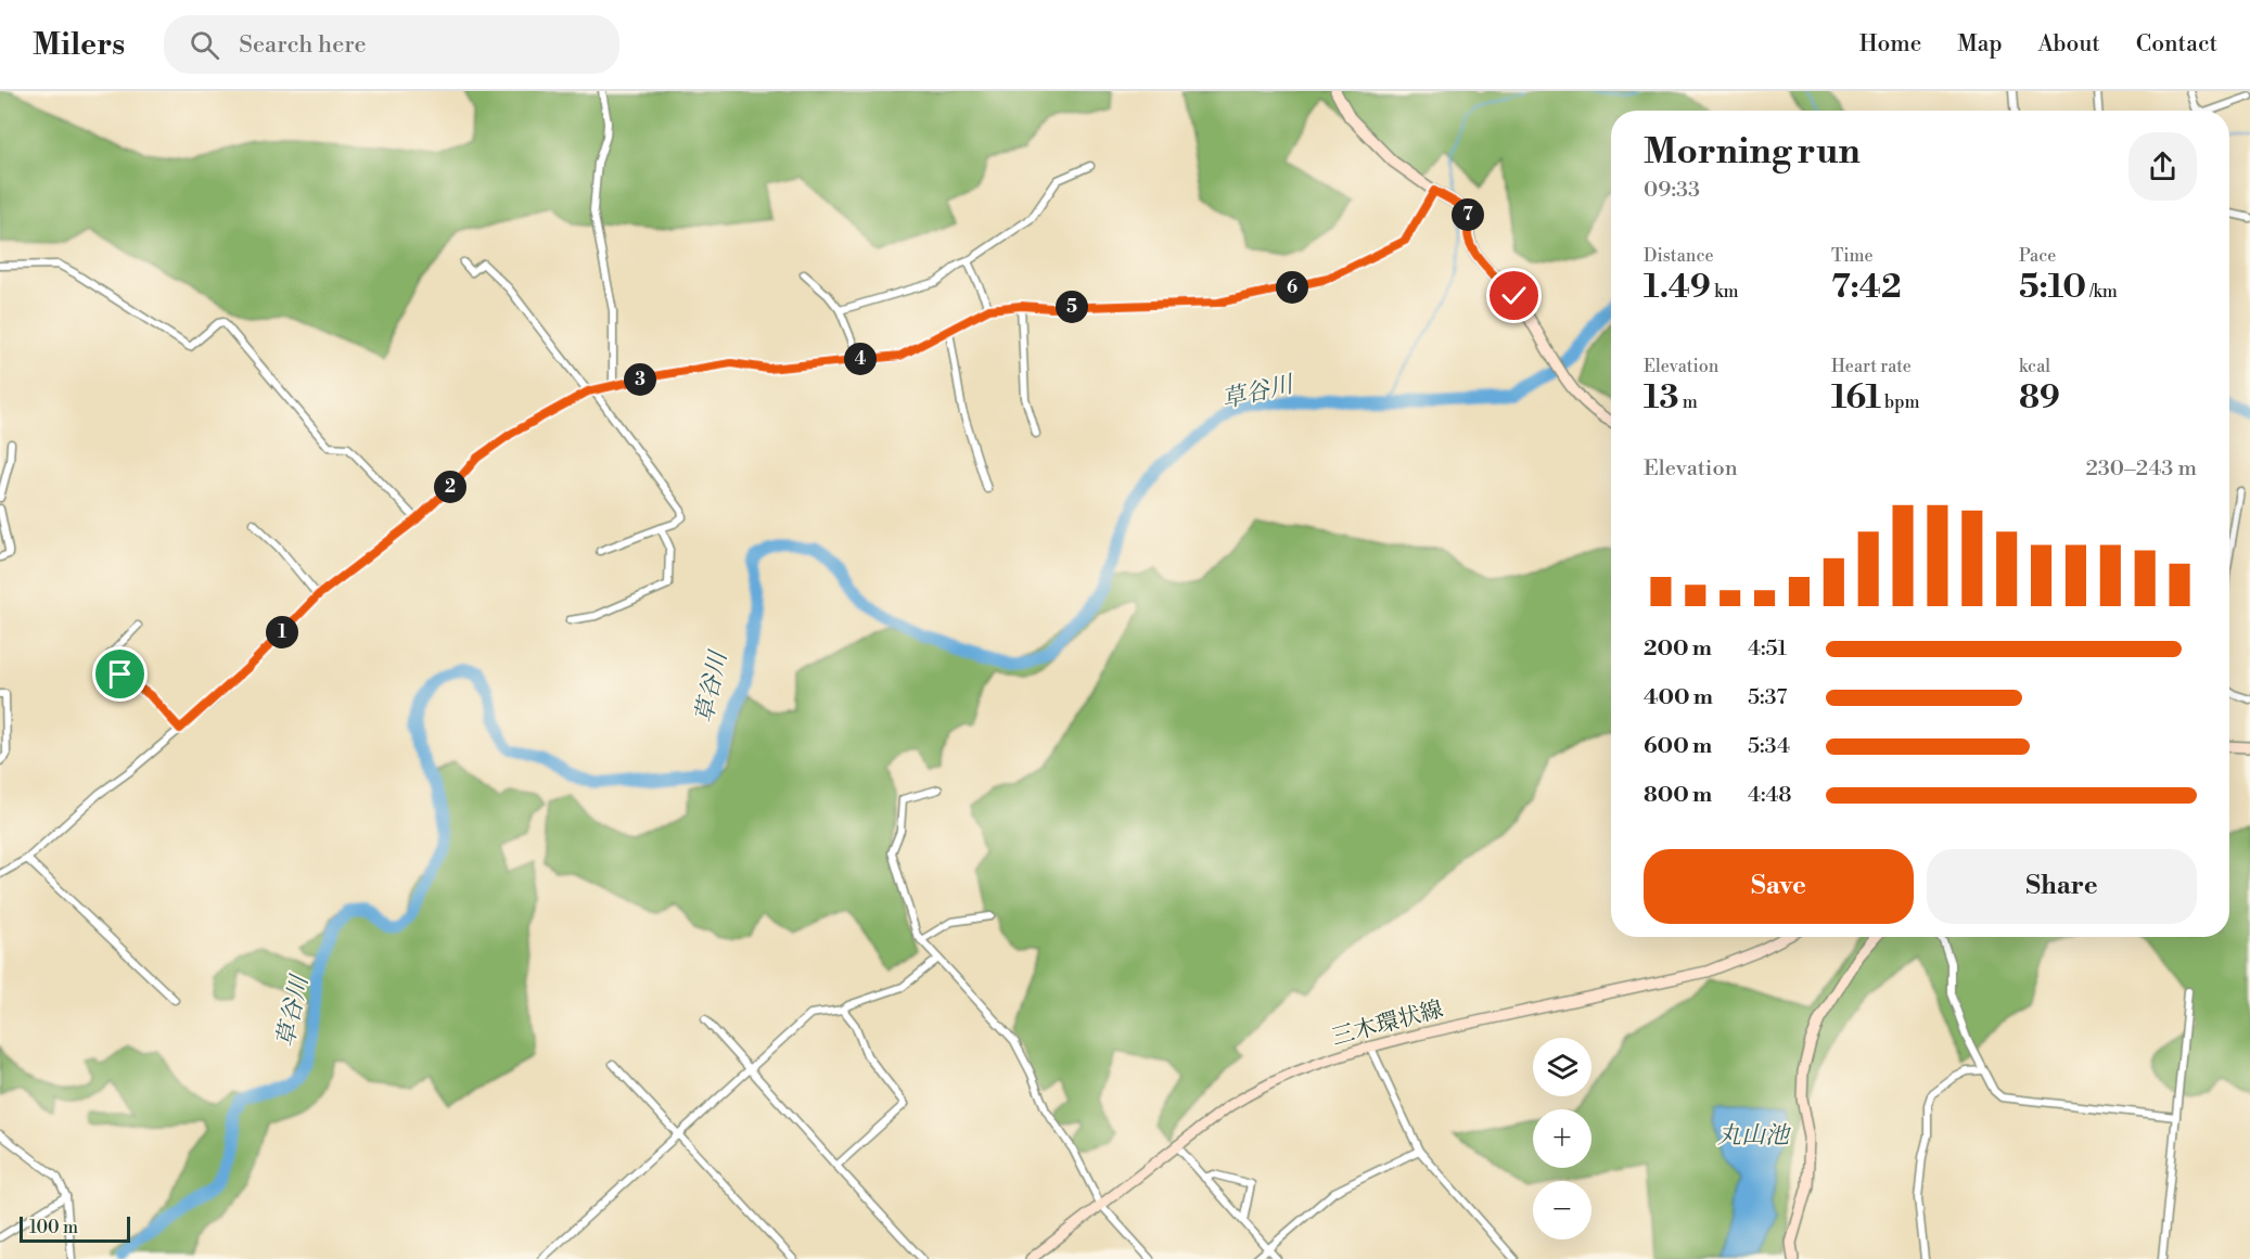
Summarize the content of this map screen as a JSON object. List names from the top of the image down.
{
  "streets": {
    "main road": ["三木環状線"]
  },
  "water": ["草谷川", "丸山池"],
  "scale_bar": "100 m",
  "page": {
    "header": "Milers",
    "search": "Search here",
    "nav": [
      "Home",
      "Map",
      "About",
      "Contact"
    ],
    "heading": ["Morning run", "09:33"],
    "pins": [
      "7",
      "6",
      "5",
      "4",
      "3",
      "2",
      "1"
    ],
    "stats": [
      ["Distance", "1.49 km"],
      ["Time", "7:42"],
      ["Pace", "5:10 /km"],
      ["Elevation", "13 m"],
      ["Heart rate", "161 bpm"],
      ["kcal", "89"]
    ],
    "chart": ["Elevation", "230–243 m"],
    "list": [
      {
        "name": "200 m",
        "note": "4:51"
      },
      {
        "name": "400 m",
        "note": "5:37"
      },
      {
        "name": "600 m",
        "note": "5:34"
      },
      {
        "name": "800 m",
        "note": "4:48"
      }
    ],
    "buttons": ["Save", "Share"],
    "map_buttons": ["+", "−"],
    "scale": "100 m"
  }
}
